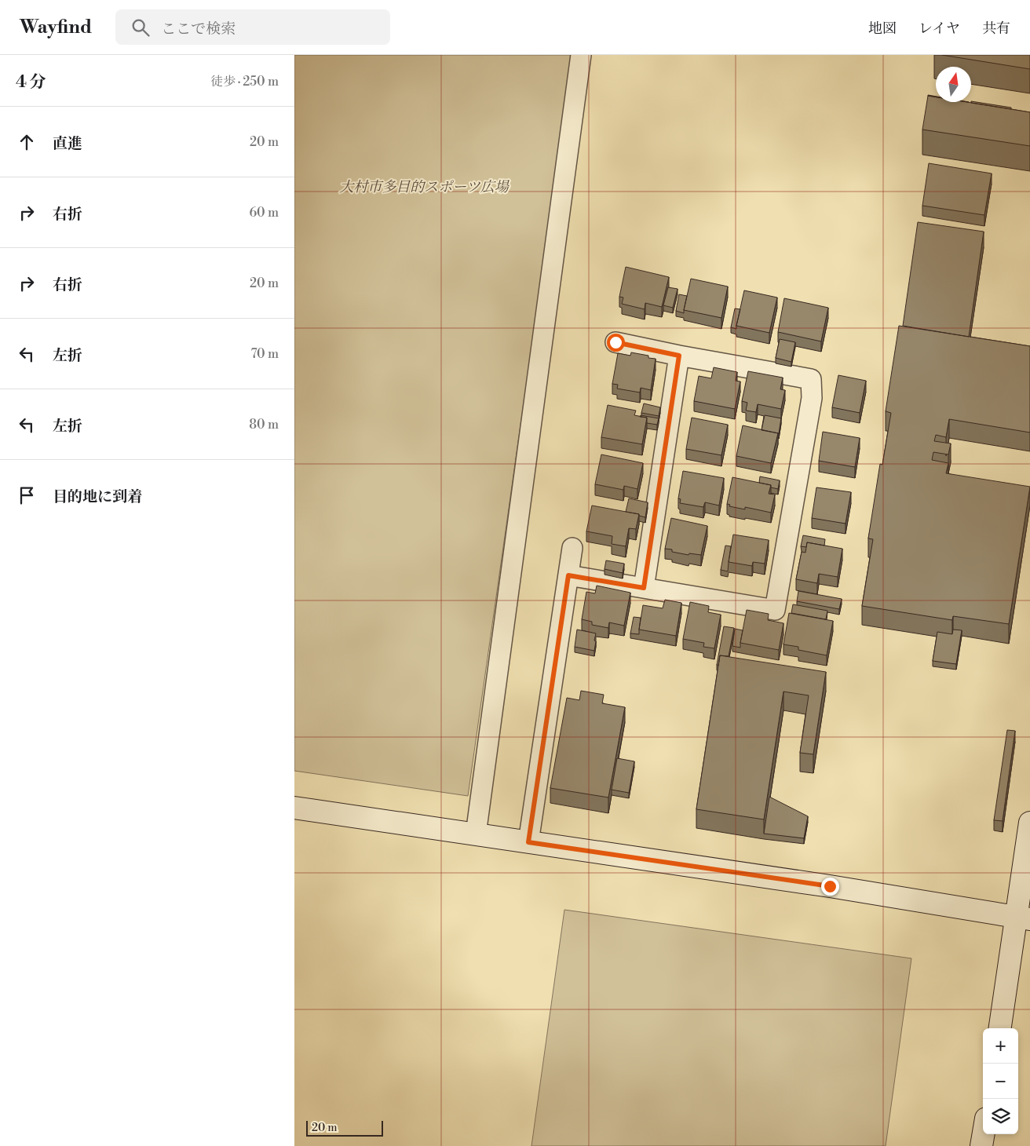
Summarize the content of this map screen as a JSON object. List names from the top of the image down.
{
  "parks": ["大村市多目的スポーツ広場"],
  "scale_bar": "20 m",
  "north": "top",
  "page": {
    "header": "Wayfind",
    "search": "ここで検索",
    "nav": ["地図", "レイヤ", "共有"],
    "heading": ["4 分", "徒歩 · 250 m"],
    "list": [
      ["直進", "20 m"],
      ["右折", "60 m"],
      ["右折", "20 m"],
      ["左折", "70 m"],
      ["左折", "80 m"],
      "目的地に到着"
    ],
    "map_buttons": ["+", "−"],
    "scale": "20 m"
  }
}
